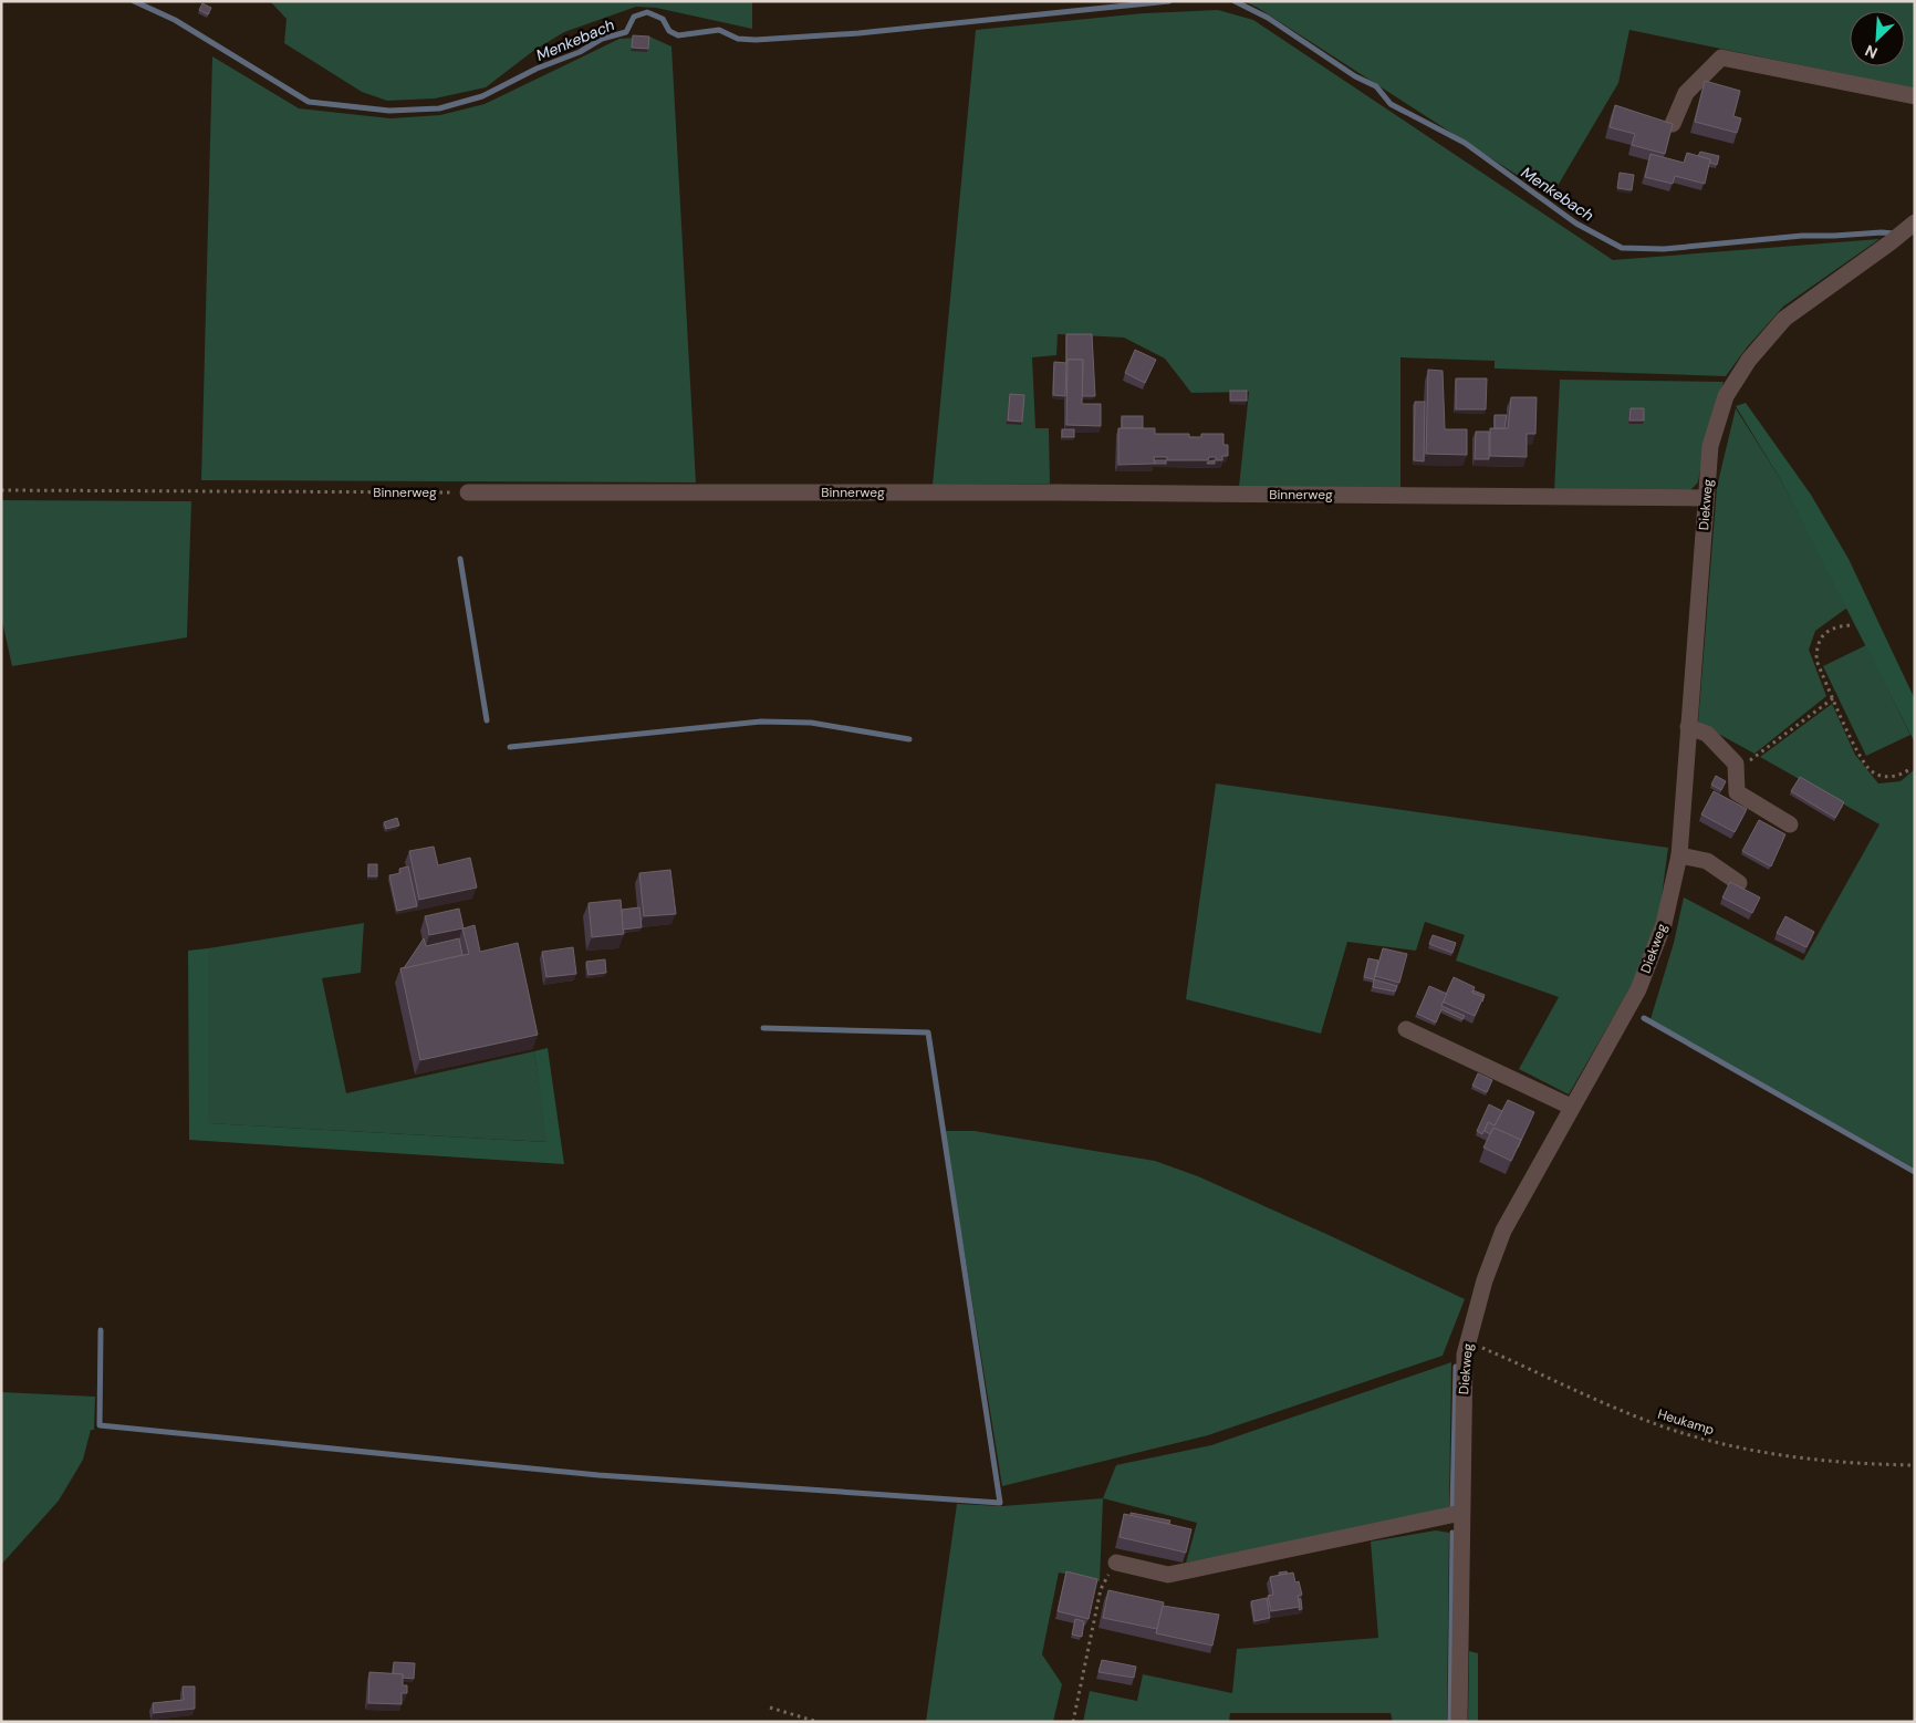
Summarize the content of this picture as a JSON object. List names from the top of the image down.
{
  "streets": {
    "street": ["Binnerweg", "Diekweg"],
    "path": ["Heukamp"]
  },
  "crossings": [
    ["Binnerweg", "Diekweg"],
    ["Diekweg", "Heukamp"]
  ],
  "water": ["Menkebach"],
  "north": "bottom left"
}
